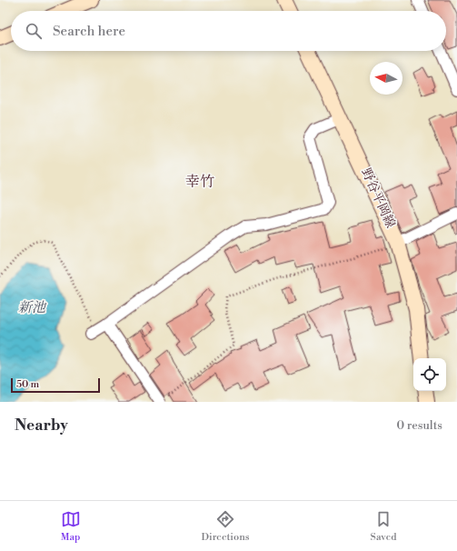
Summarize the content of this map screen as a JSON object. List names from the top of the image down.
{
  "streets": {
    "main road": ["野谷平岡線"]
  },
  "districts": ["幸竹"],
  "water": ["新池"],
  "scale_bar": "50 m",
  "north": "left",
  "page": {
    "search": "Search here",
    "scale": "50 m",
    "heading": ["Nearby", "0 results"],
    "nav": ["Map", "Directions", "Saved"]
  }
}
